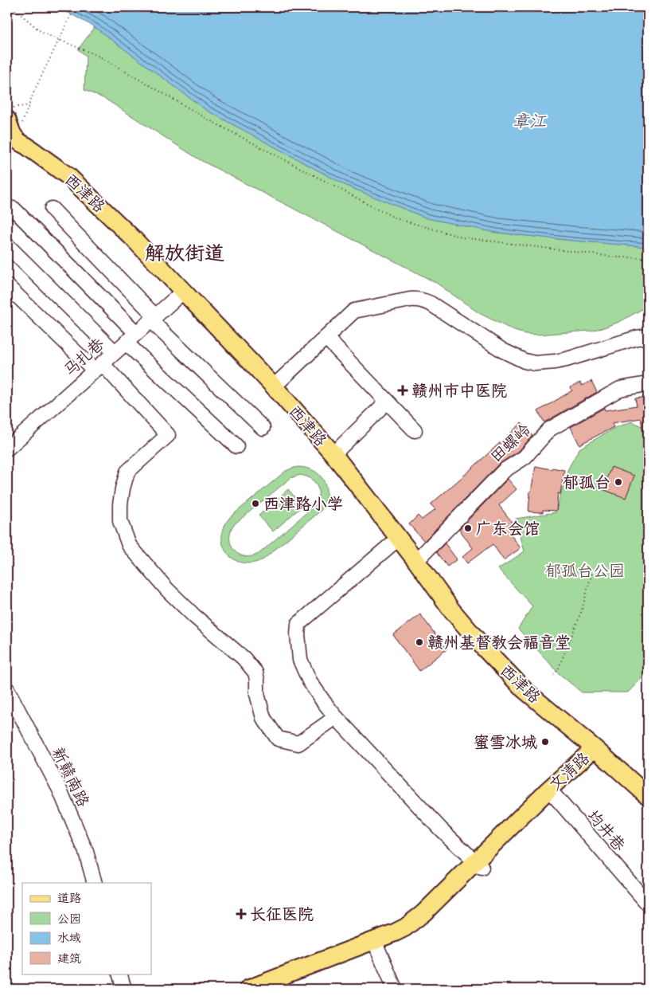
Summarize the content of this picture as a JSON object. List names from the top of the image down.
{
  "streets": {
    "main road": ["西津路", "文清路"],
    "street": [
      "马扎巷",
      "田螺岭",
      "新赣南路",
      "均井巷"
    ]
  },
  "crossings": [
    ["西津路", "马扎巷"],
    ["西津路", "田螺岭"],
    ["西津路", "文清路"],
    ["文清路", "均井巷"]
  ],
  "districts": ["解放街道"],
  "water": ["章江"],
  "parks": ["郁孤台公园"],
  "places": {
    "health": ["赣州市中医院", "长征医院"],
    "other": [
      "郁孤台",
      "西津路小学",
      "广东会馆",
      "赣州基督教会福音堂",
      "蜜雪冰城"
    ]
  },
  "legend": [
    "道路",
    "公园",
    "水域",
    "建筑"
  ]
}
